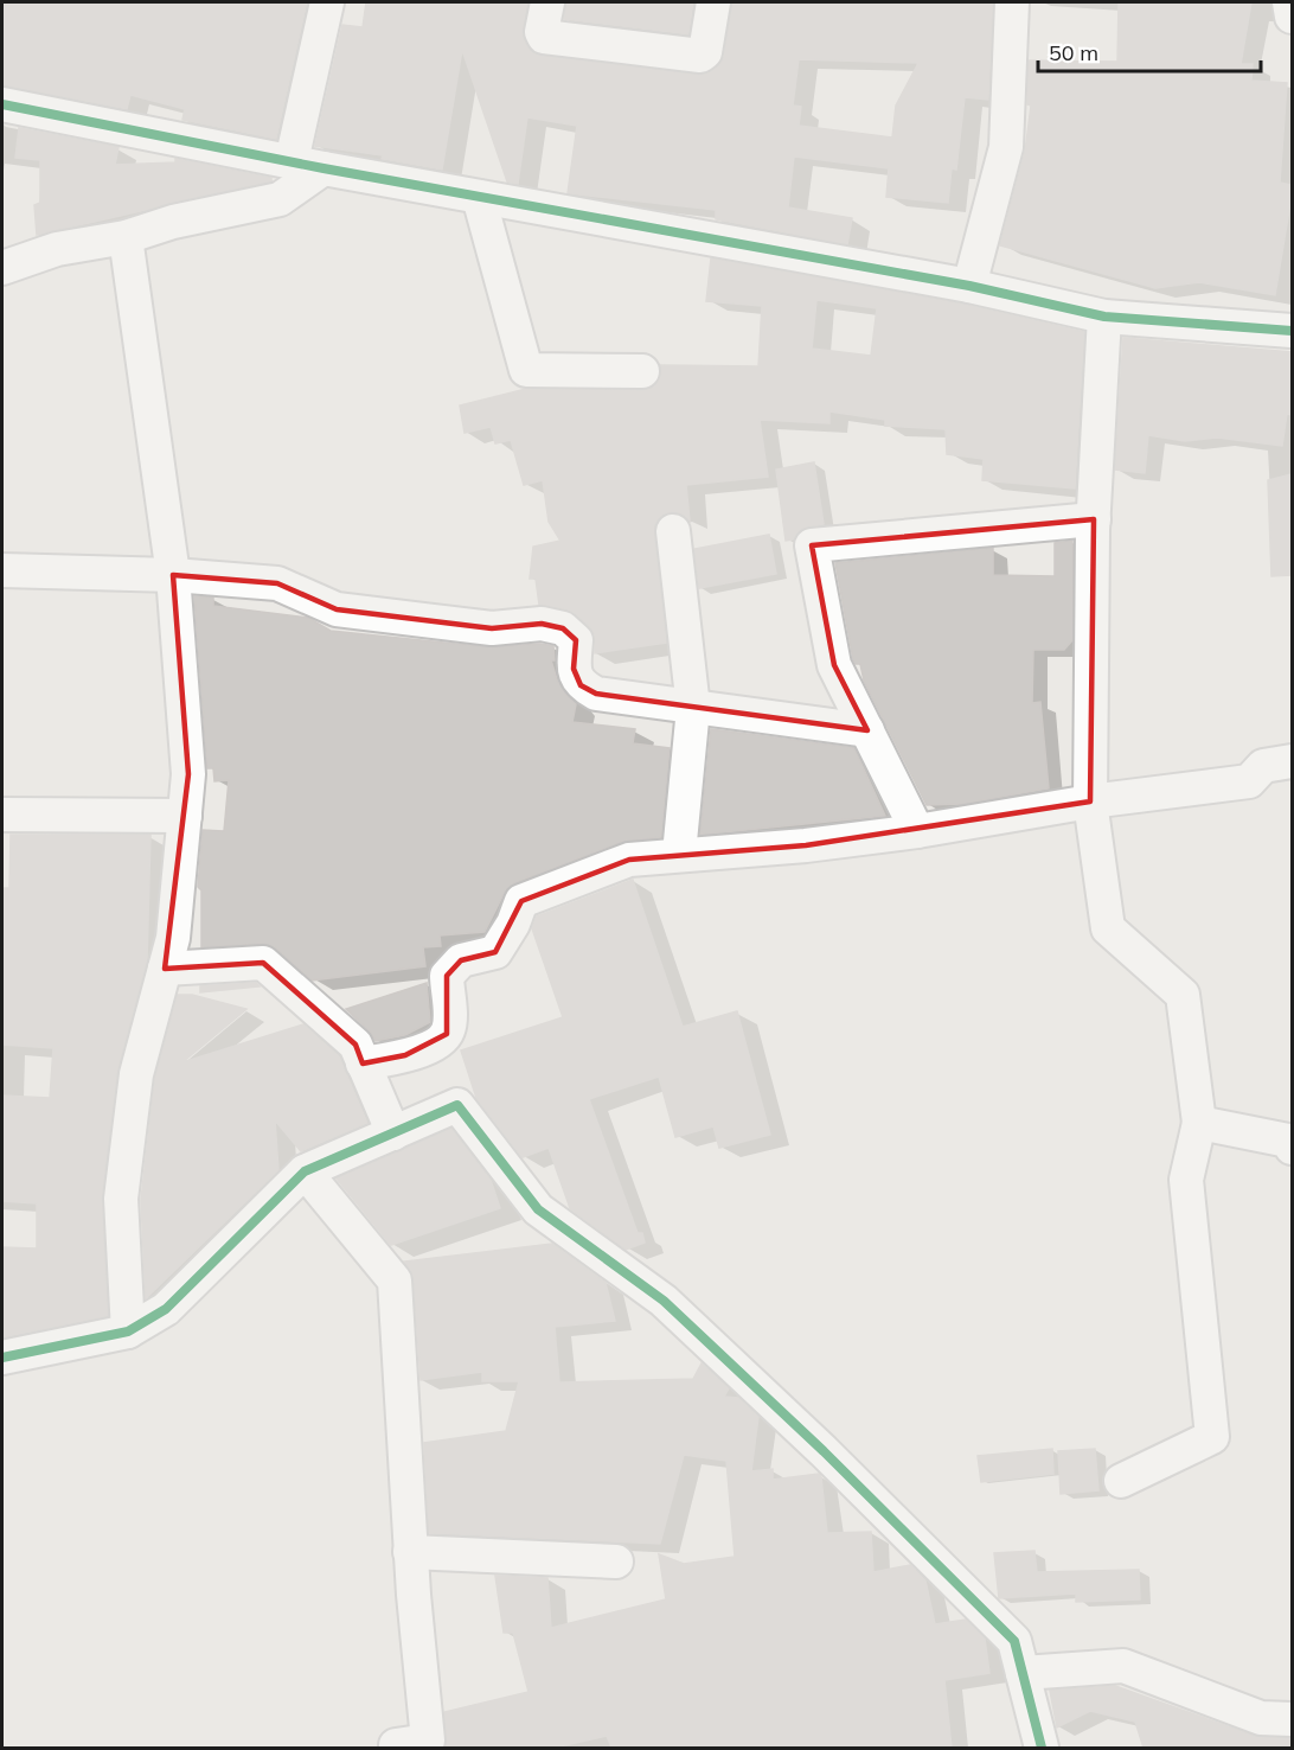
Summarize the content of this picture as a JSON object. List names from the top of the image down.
{
  "scale_bar": "50 m"
}
